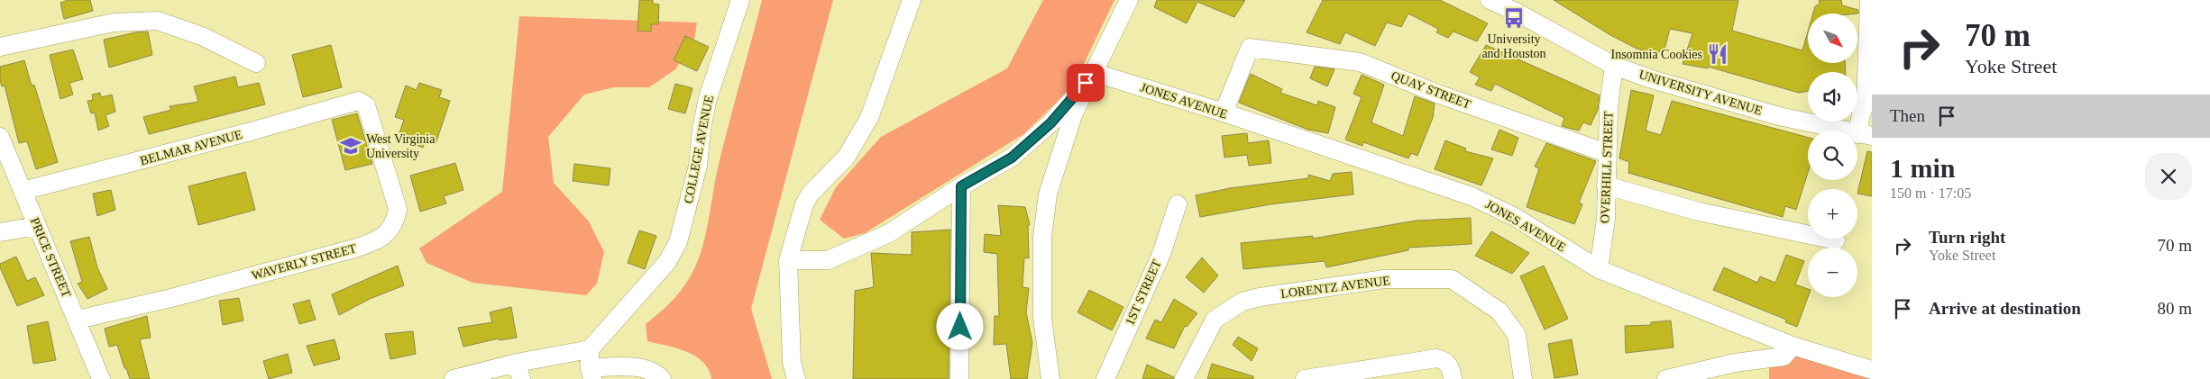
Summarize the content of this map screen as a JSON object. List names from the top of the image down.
{
  "streets": {
    "street": [
      "QUAY STREET",
      "UNIVERSITY AVENUE",
      "JONES AVENUE",
      "BELMAR AVENUE",
      "COLLEGE AVENUE",
      "OVERHILL STREET",
      "PRICE STREET",
      "WAVERLY STREET",
      "LORENTZ AVENUE",
      "1ST STREET"
    ]
  },
  "crossings": [
    ["QUAY STREET", "JONES AVENUE"],
    ["QUAY STREET", "OVERHILL STREET"],
    ["UNIVERSITY AVENUE", "OVERHILL STREET"],
    ["JONES AVENUE", "OVERHILL STREET"],
    ["BELMAR AVENUE", "PRICE STREET"],
    ["BELMAR AVENUE", "WAVERLY STREET"],
    ["PRICE STREET", "WAVERLY STREET"]
  ],
  "places": {
    "bus stop": ["University and Houston"],
    "restaurant": ["Insomnia Cookies"],
    "school or university": ["West Virginia University"]
  },
  "north": "bottom right",
  "page": {
    "turn": ["70 m", "Yoke Street"],
    "map_buttons": ["+", "−"],
    "then": "Then",
    "heading": ["1 min", "150 m · 17:05"],
    "list": [
      {
        "name": "Turn right",
        "note": "Yoke Street",
        "value": "70 m"
      },
      {
        "name": "Arrive at destination",
        "value": "80 m"
      }
    ]
  }
}
